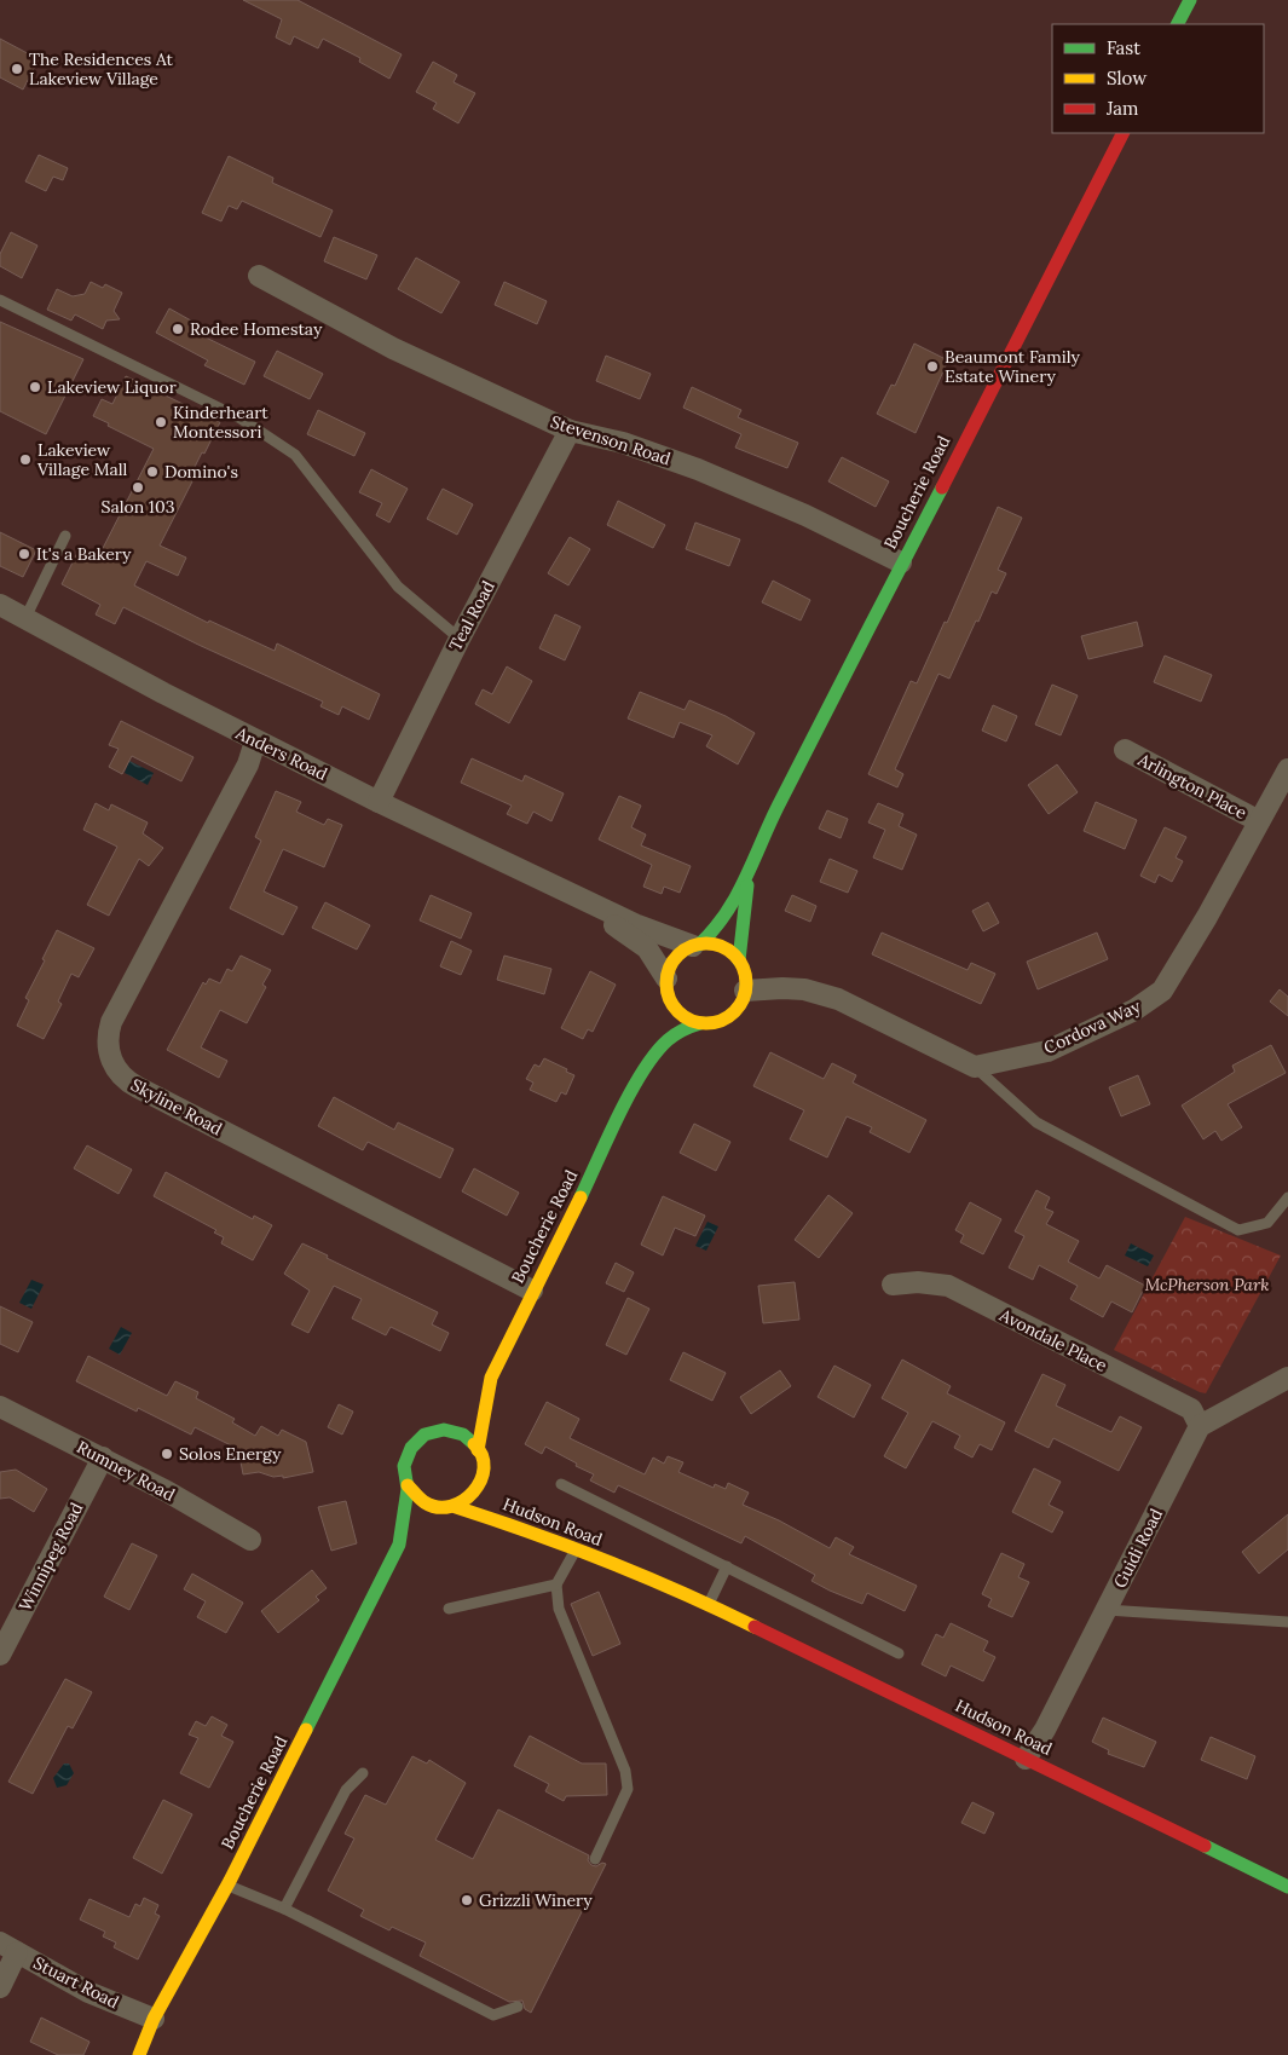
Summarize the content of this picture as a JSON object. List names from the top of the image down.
{
  "streets": {
    "main road": ["Boucherie Road", "Hudson Road"],
    "street": [
      "Stevenson Road",
      "Teal Road",
      "Anders Road",
      "Arlington Place",
      "Cordova Way",
      "Skyline Road",
      "Avondale Place",
      "Rumney Road",
      "Guidi Road",
      "Winnipeg Road",
      "Stuart Road"
    ]
  },
  "crossings": [
    ["Stevenson Road", "Boucherie Road"],
    ["Stevenson Road", "Teal Road"],
    ["Boucherie Road", "Anders Road"],
    ["Boucherie Road", "Skyline Road"],
    ["Boucherie Road", "Hudson Road"],
    ["Boucherie Road", "Stuart Road"],
    ["Teal Road", "Anders Road"],
    ["Anders Road", "Skyline Road"],
    ["Arlington Place", "Cordova Way"],
    ["Avondale Place", "Guidi Road"],
    ["Rumney Road", "Winnipeg Road"],
    ["Hudson Road", "Guidi Road"]
  ],
  "parks": ["McPherson Park"],
  "places": [
    "The Residences At Lakeview Village",
    "Rodee Homestay",
    "Beaumont Family Estate Winery",
    "Lakeview Liquor",
    "Kinderheart Montessori",
    "Lakeview Village Mall",
    "Domino's",
    "Salon 103",
    "It's a Bakery",
    "Solos Energy",
    "Grizzli Winery"
  ],
  "legend": ["Fast", "Slow", "Jam"]
}
